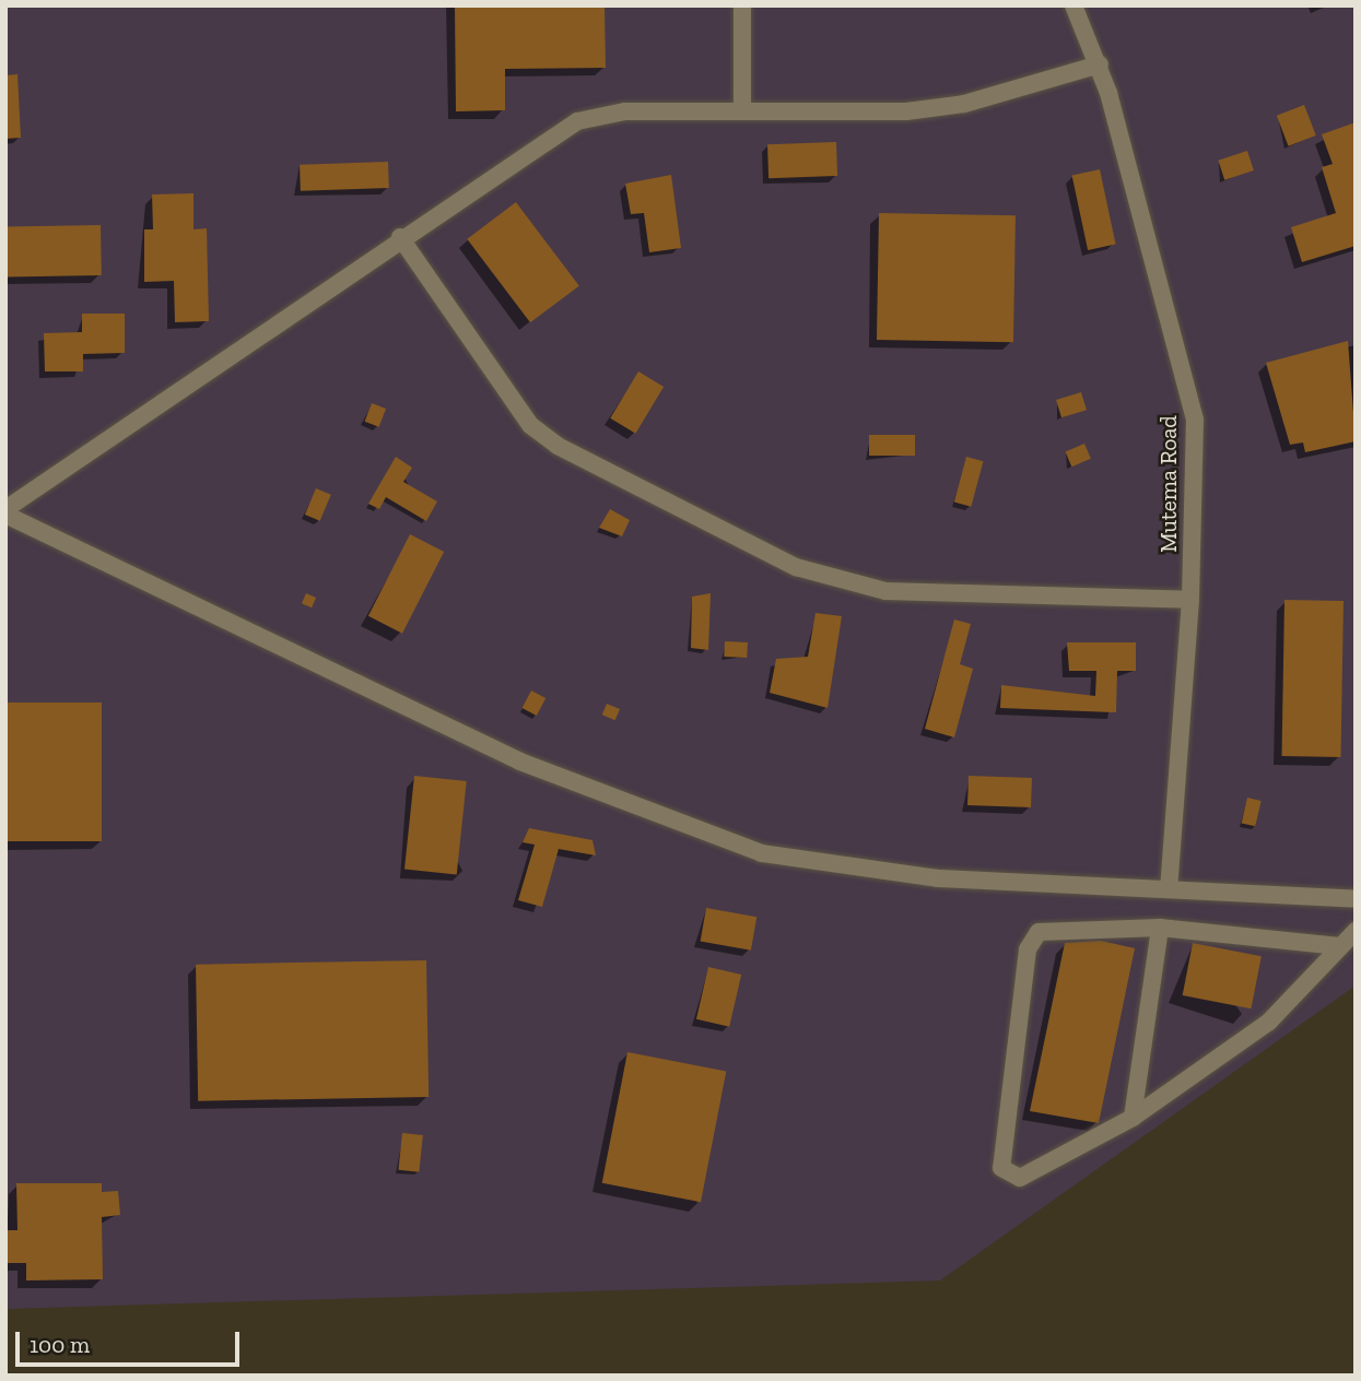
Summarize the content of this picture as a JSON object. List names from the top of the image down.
{
  "streets": {
    "street": ["Mutema Road"]
  },
  "scale_bar": "100 m"
}
